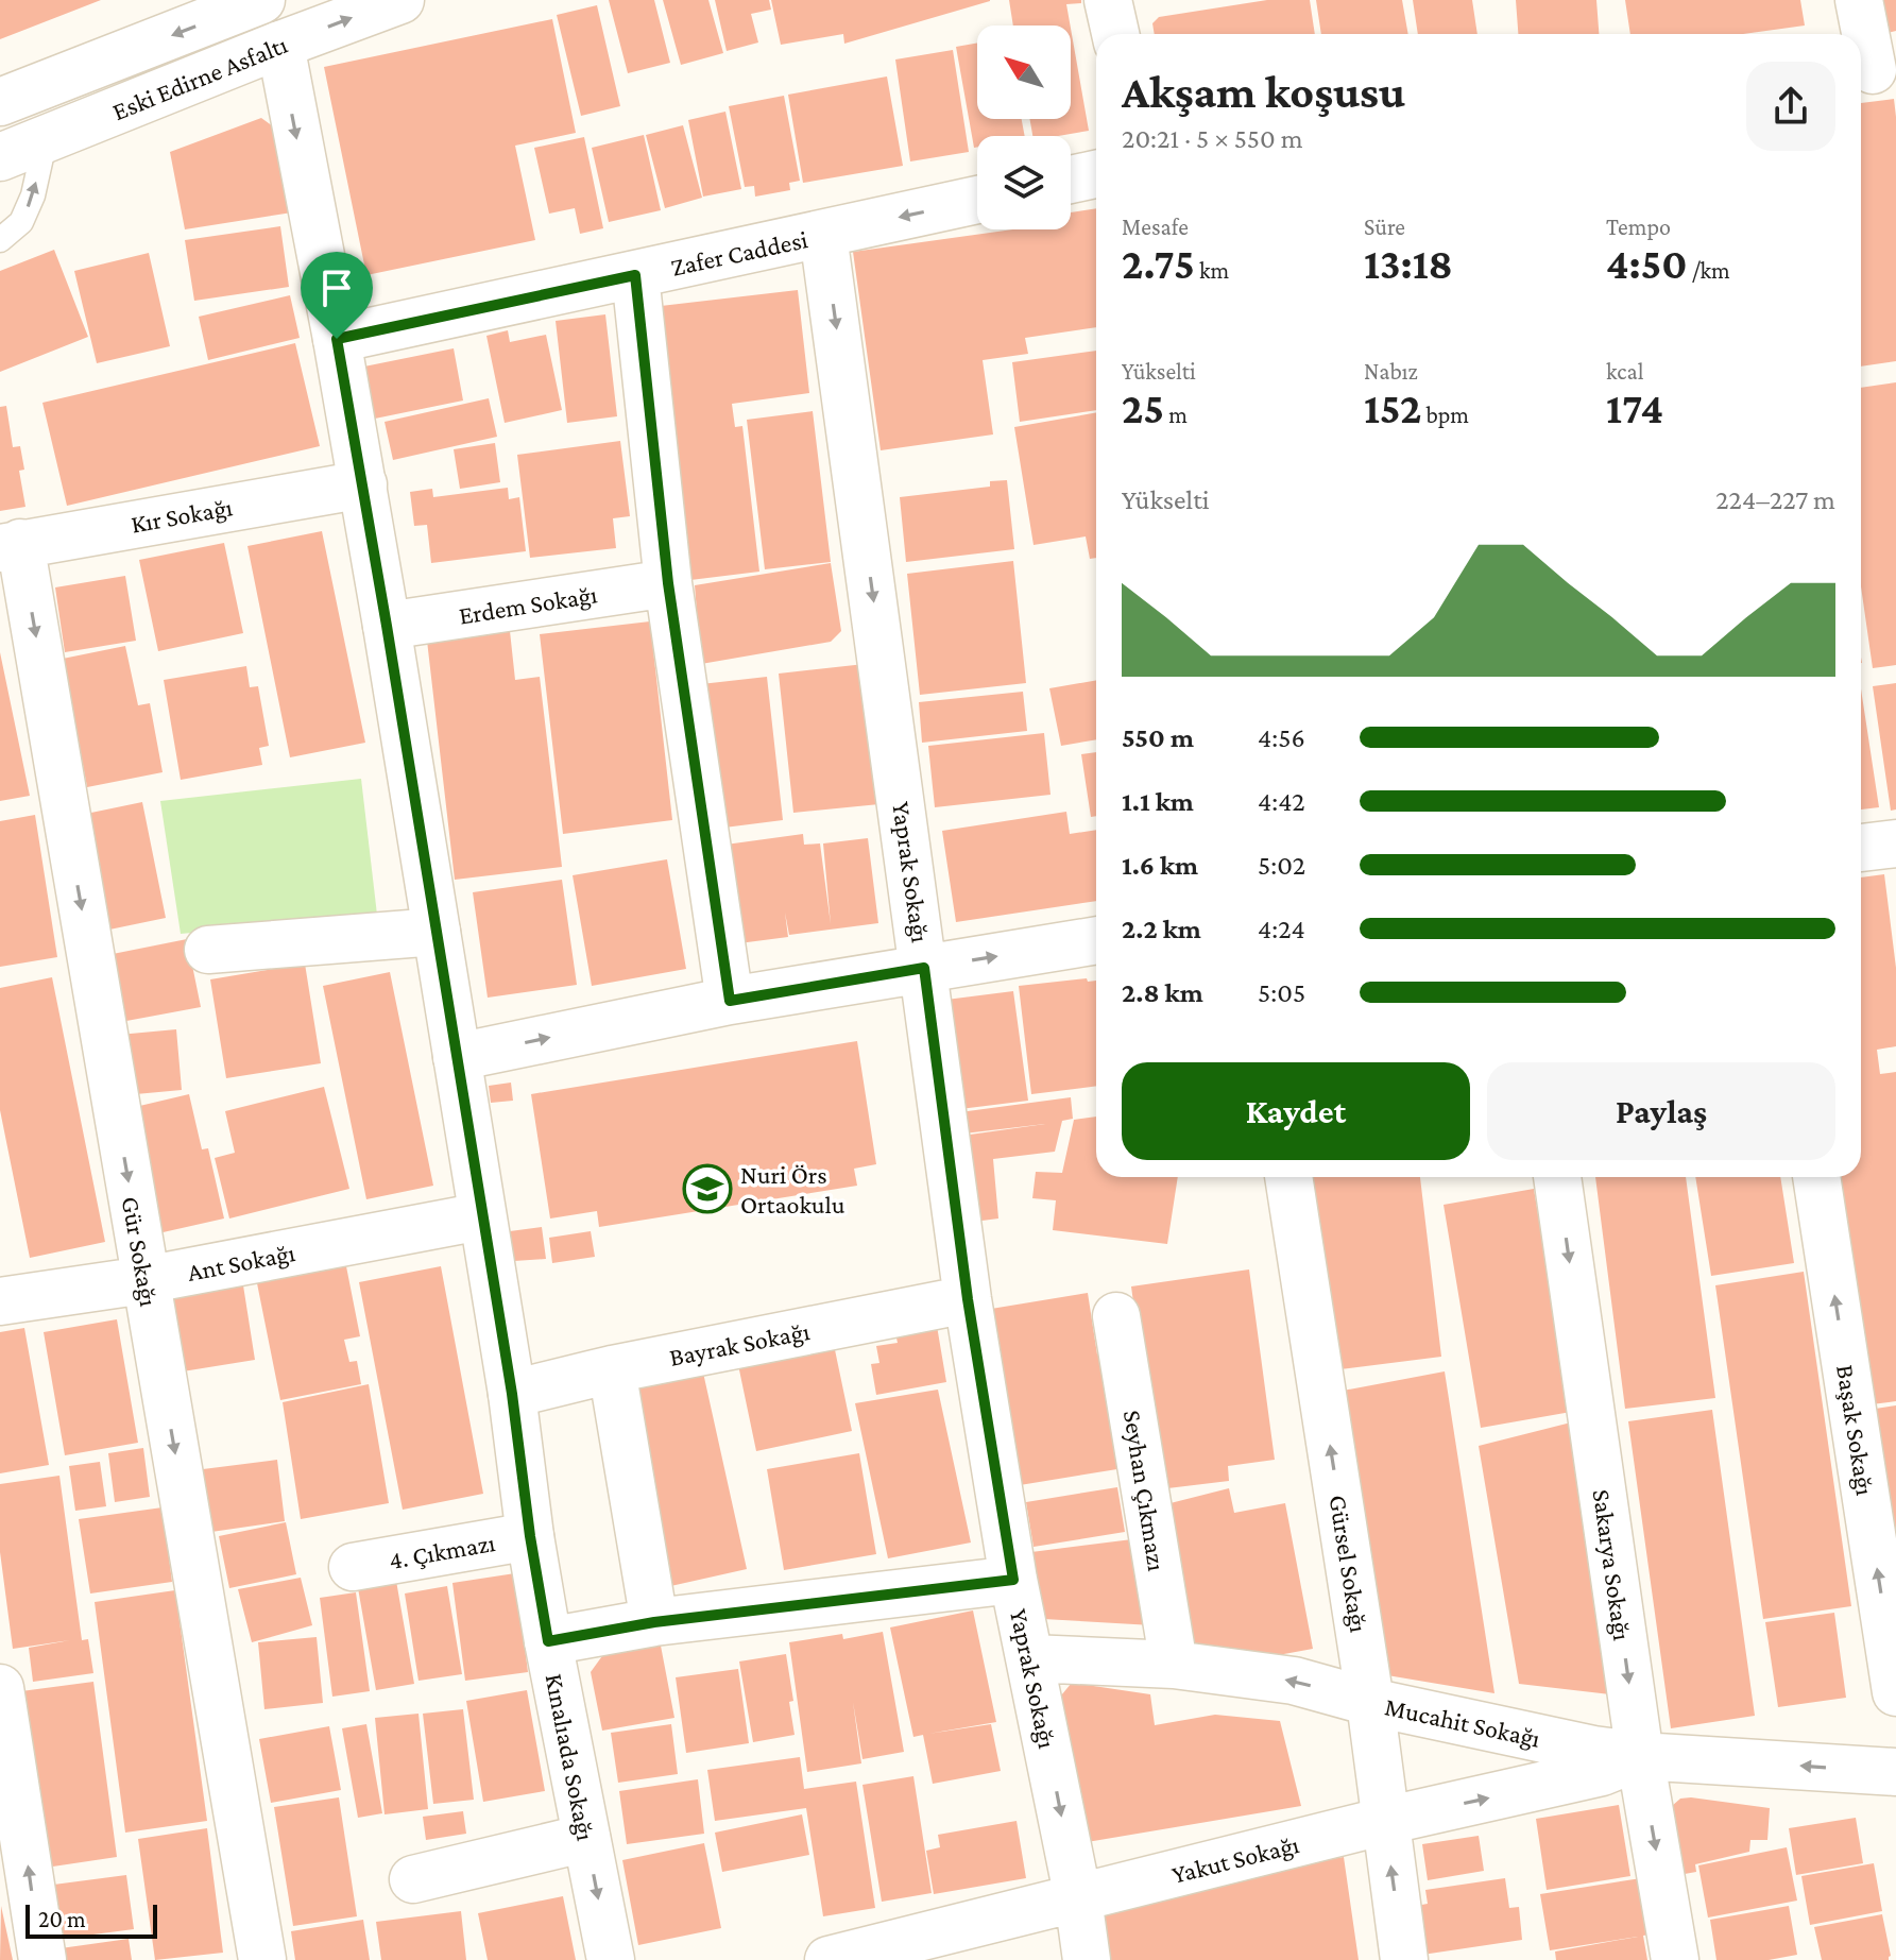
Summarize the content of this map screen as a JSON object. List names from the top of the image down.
{
  "streets": {
    "street": [
      "Eski Edirne Asfaltı",
      "Zafer Caddesi",
      "Kır Sokağı",
      "Erdem Sokağı",
      "Yaprak Sokağı",
      "Gür Sokağı",
      "Ant Sokağı",
      "Bayrak Sokağı",
      "Başak Sokağı",
      "Seyhan Çıkmazı",
      "4. Çıkmazı",
      "Gürsel Sokağı",
      "Sakarya Sokağı",
      "Mucahit Sokağı",
      "Kınalıada Sokağı",
      "Yakut Sokağı"
    ]
  },
  "crossings": [
    ["Eski Edirne Asfaltı", "Kınalıada Sokağı"],
    ["Zafer Caddesi", "Yaprak Sokağı"],
    ["Zafer Caddesi", "Kınalıada Sokağı"],
    ["Kır Sokağı", "Gür Sokağı"],
    ["Kır Sokağı", "Kınalıada Sokağı"],
    ["Erdem Sokağı", "Kınalıada Sokağı"],
    ["Yaprak Sokağı", "Bayrak Sokağı"],
    ["Yaprak Sokağı", "Mucahit Sokağı"],
    ["Yaprak Sokağı", "Yakut Sokağı"],
    ["Gür Sokağı", "Ant Sokağı"],
    ["Ant Sokağı", "Kınalıada Sokağı"],
    ["Bayrak Sokağı", "Kınalıada Sokağı"],
    ["Seyhan Çıkmazı", "Mucahit Sokağı"],
    ["4. Çıkmazı", "Kınalıada Sokağı"],
    ["Gürsel Sokağı", "Mucahit Sokağı"],
    ["Gürsel Sokağı", "Yakut Sokağı"],
    ["Sakarya Sokağı", "Mucahit Sokağı"],
    ["Sakarya Sokağı", "Yakut Sokağı"],
    ["Mucahit Sokağı", "Yakut Sokağı"]
  ],
  "one_way": [
    "Gür Sokağı",
    "Başak Sokağı",
    "Gürsel Sokağı",
    "Sakarya Sokağı",
    "Mucahit Sokağı"
  ],
  "places": {
    "school or university": ["Nuri Örs Ortaokulu"]
  },
  "scale_bar": "20 m",
  "north": "top left",
  "page": {
    "heading": ["Akşam koşusu", "20:21 · 5 × 550 m"],
    "stats": [
      ["Mesafe", "2.75 km"],
      ["Süre", "13:18"],
      ["Tempo", "4:50 /km"],
      ["Yükselti", "25 m"],
      ["Nabız", "152 bpm"],
      ["kcal", "174"]
    ],
    "chart": ["Yükselti", "224–227 m"],
    "list": [
      {
        "name": "550 m",
        "note": "4:56"
      },
      {
        "name": "1.1 km",
        "note": "4:42"
      },
      {
        "name": "1.6 km",
        "note": "5:02"
      },
      {
        "name": "2.2 km",
        "note": "4:24"
      },
      {
        "name": "2.8 km",
        "note": "5:05"
      }
    ],
    "buttons": ["Kaydet", "Paylaş"],
    "scale": "20 m"
  }
}
